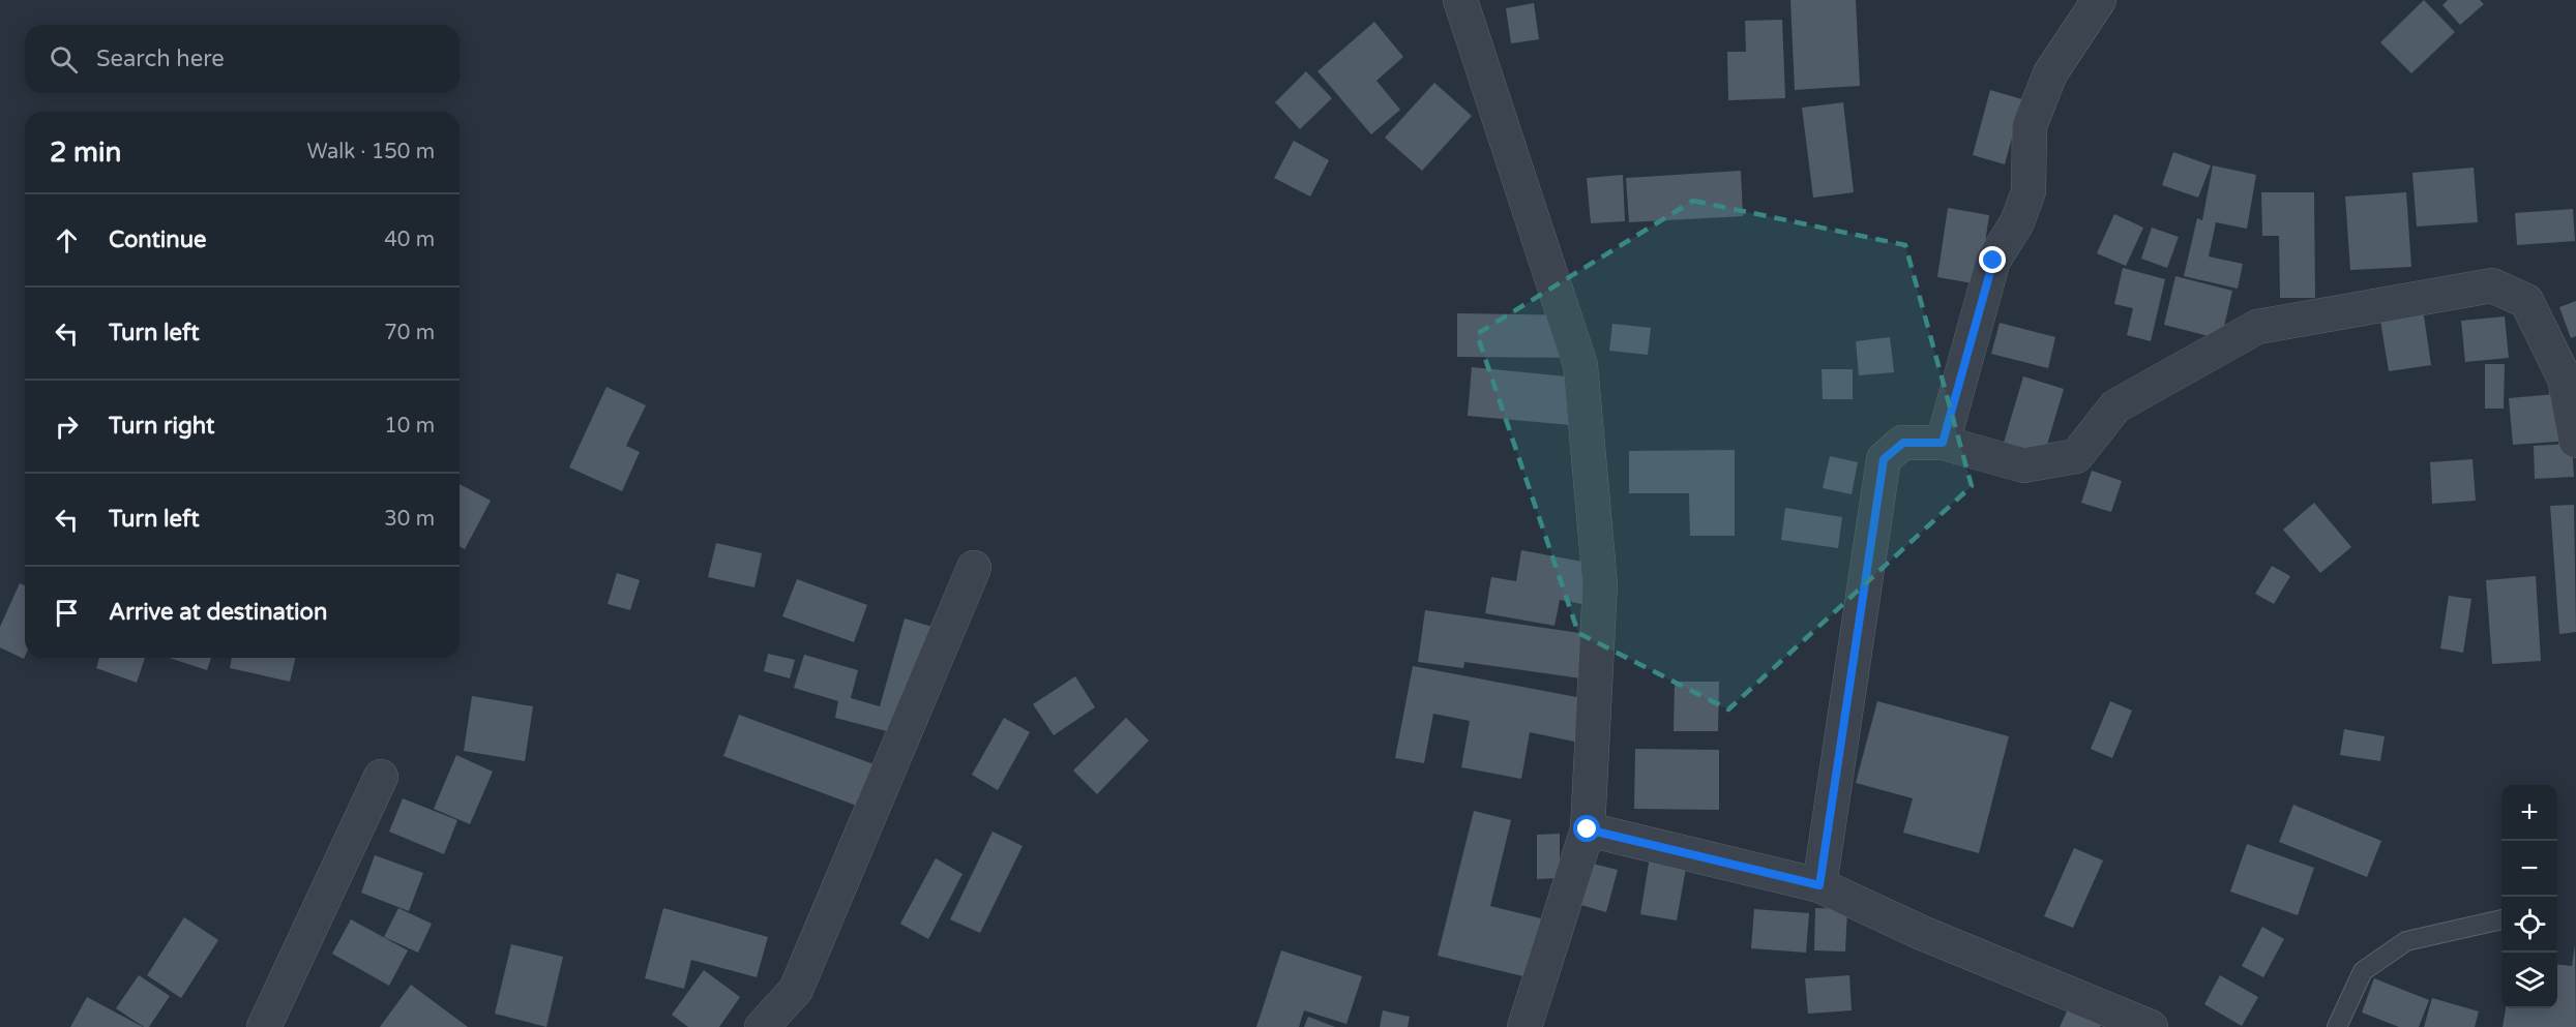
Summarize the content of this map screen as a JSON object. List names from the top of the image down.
{
  "page": {
    "search": "Search here",
    "heading": ["2 min", "Walk · 150 m"],
    "list": [
      ["Continue", "40 m"],
      ["Turn left", "70 m"],
      ["Turn right", "10 m"],
      ["Turn left", "30 m"],
      "Arrive at destination"
    ],
    "map_buttons": ["+", "−"]
  }
}
